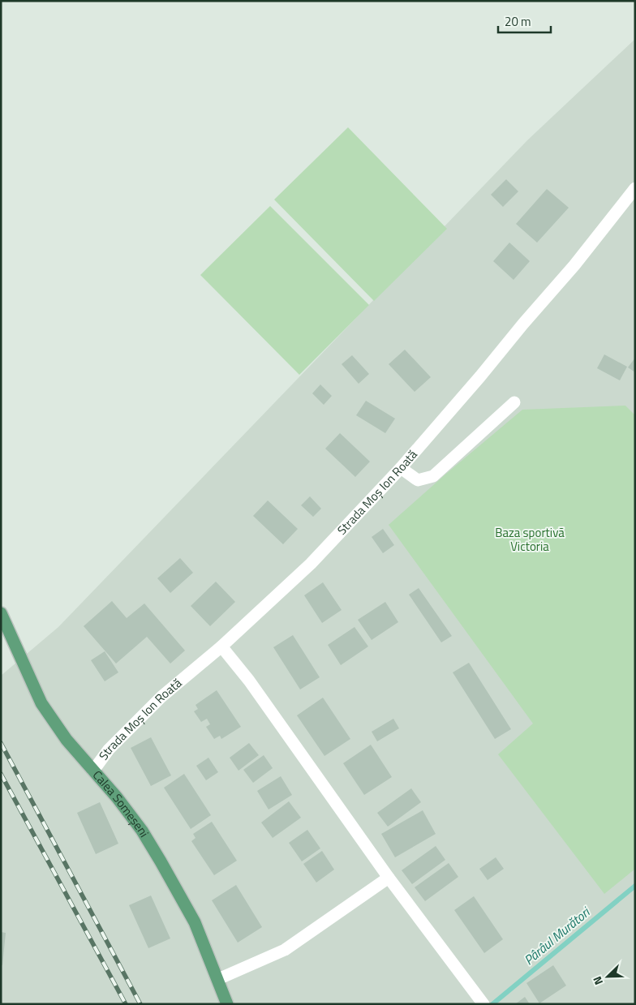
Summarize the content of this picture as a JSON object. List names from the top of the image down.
{
  "streets": {
    "main road": ["Calea Someșeni"],
    "street": ["Strada Moș Ion Roată"]
  },
  "crossings": [
    ["Strada Moș Ion Roată", "Calea Someșeni"]
  ],
  "water": ["Pârâul Murători"],
  "parks": ["Baza sportivă Victoria"],
  "scale_bar": "20 m",
  "north": "bottom left"
}
